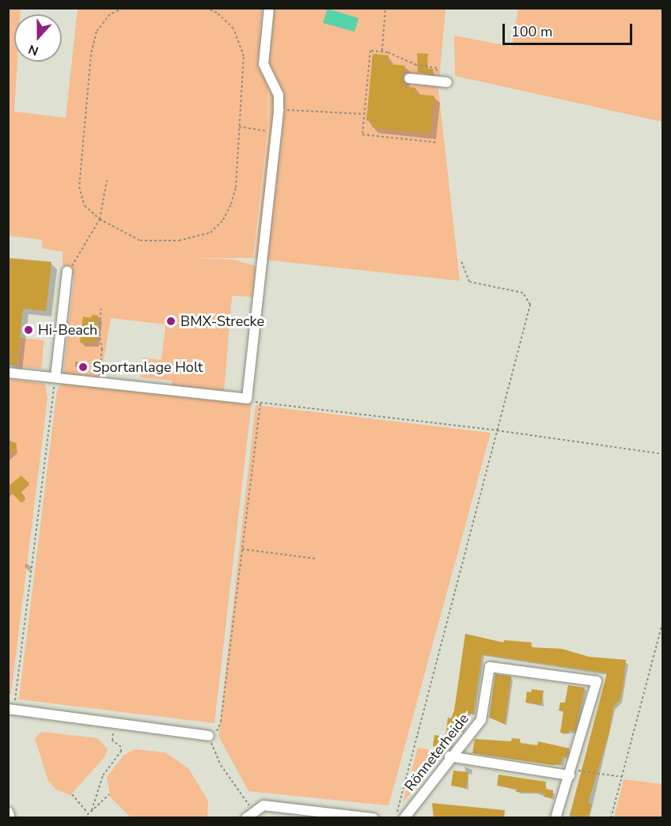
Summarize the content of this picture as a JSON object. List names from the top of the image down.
{
  "streets": {
    "street": ["Rönneterheide"]
  },
  "places": ["BMX-Strecke", "Hi-Beach", "Sportanlage Holt"],
  "scale_bar": "100 m",
  "north": "bottom"
}
